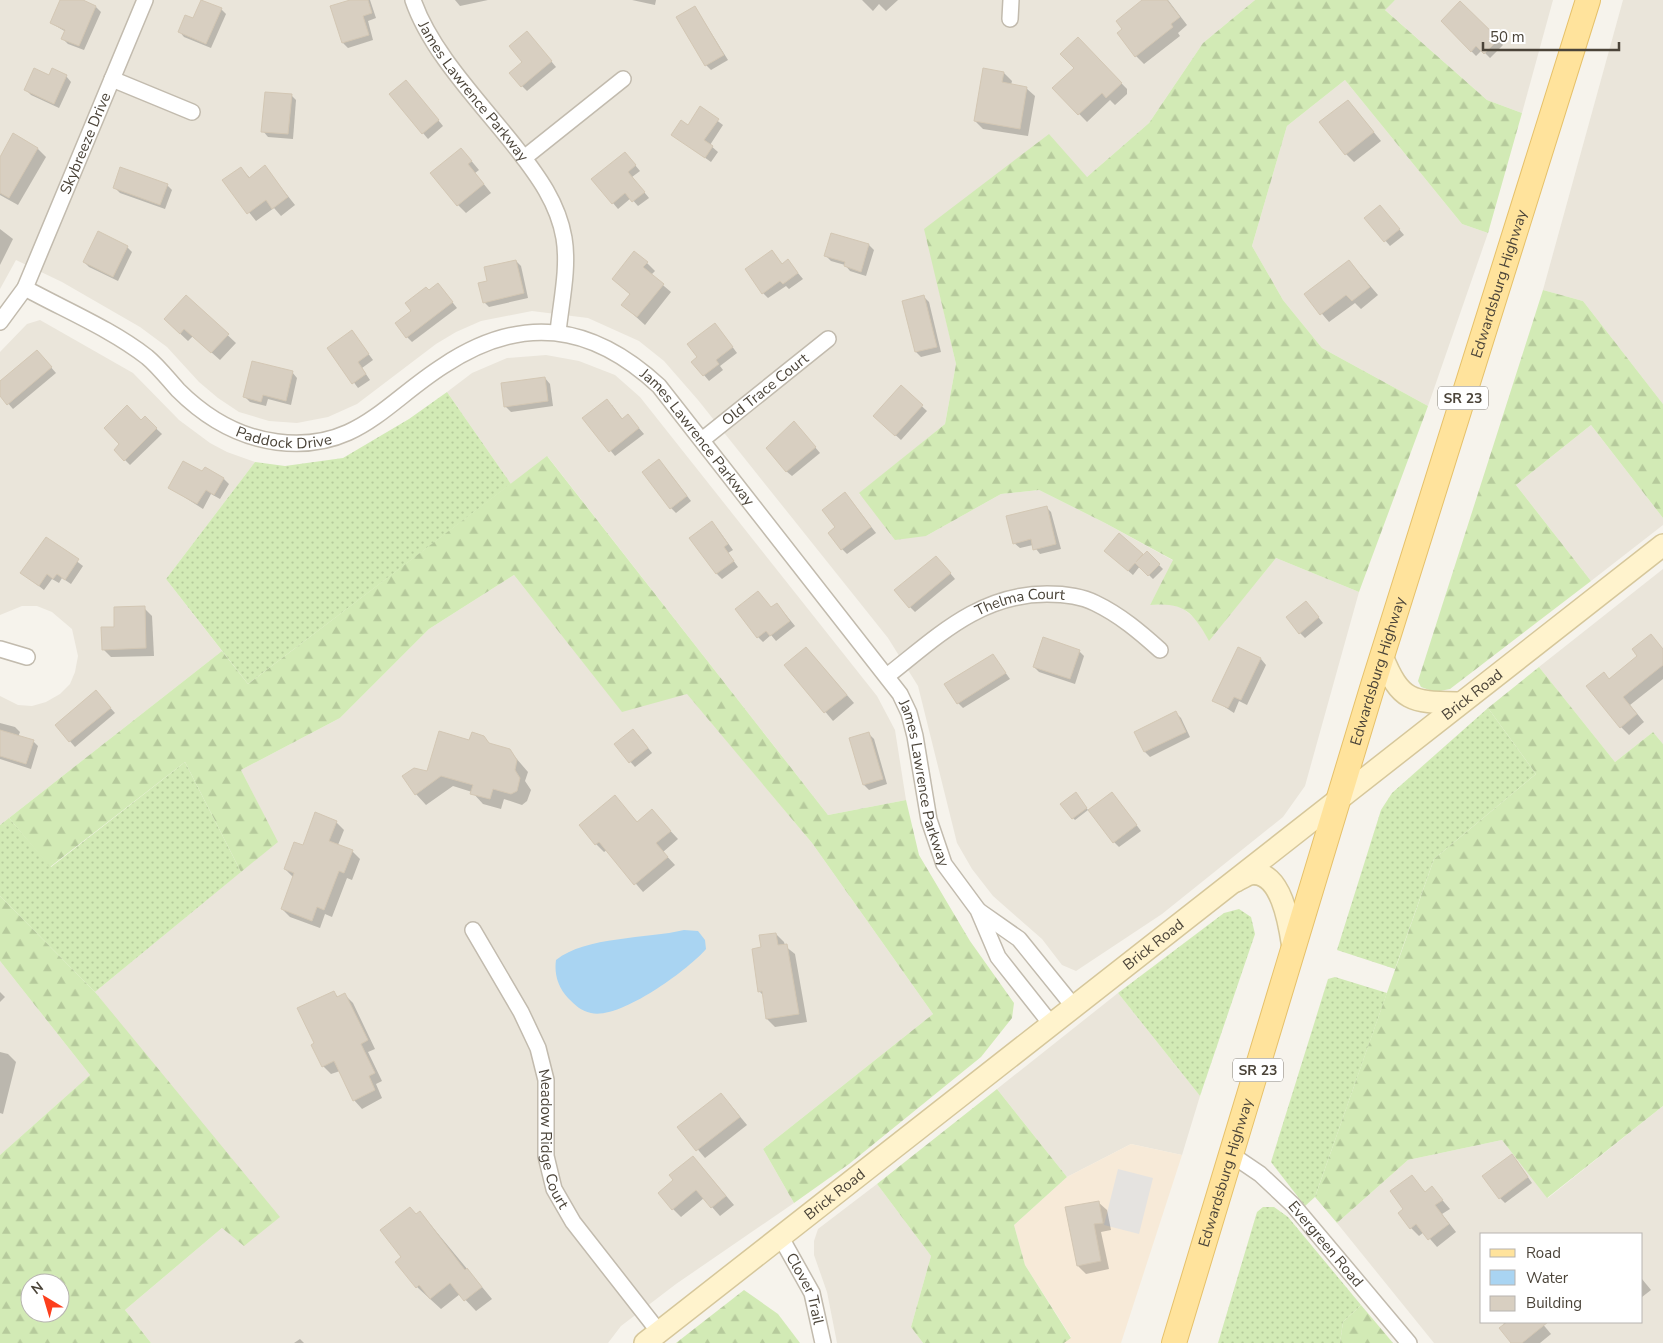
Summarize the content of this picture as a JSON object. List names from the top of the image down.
{
  "streets": {
    "main road": ["Edwardsburg Highway", "SR 23"],
    "street": [
      "James Lawrence Parkway",
      "Skybreeze Drive",
      "Old Trace Court",
      "Paddock Drive",
      "Thelma Court",
      "Brick Road",
      "Meadow Ridge Court",
      "Evergreen Road",
      "Clover Trail"
    ]
  },
  "crossings": [
    ["James Lawrence Parkway", "Old Trace Court"],
    ["James Lawrence Parkway", "Paddock Drive"],
    ["James Lawrence Parkway", "Thelma Court"],
    ["James Lawrence Parkway", "Brick Road"],
    ["Skybreeze Drive", "Paddock Drive"],
    ["Edwardsburg Highway", "Brick Road"],
    ["Edwardsburg Highway", "Evergreen Road"],
    ["Brick Road", "Meadow Ridge Court"],
    ["Brick Road", "Clover Trail"]
  ],
  "legend": ["Road", "Water", "Building"],
  "scale_bar": "50 m",
  "north": "top left"
}
